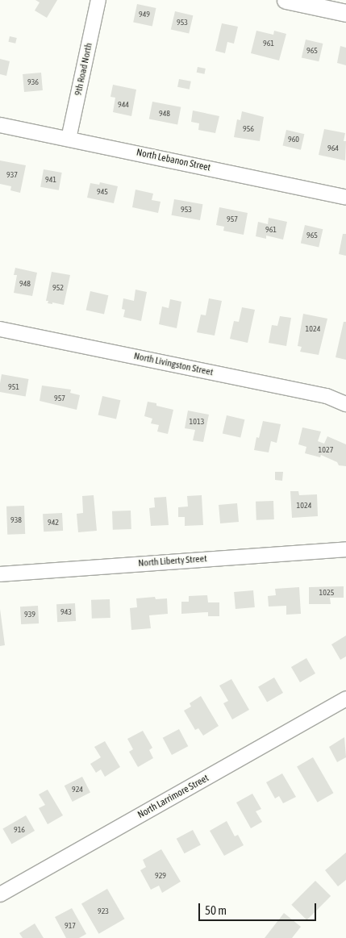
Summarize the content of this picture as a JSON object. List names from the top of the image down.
{
  "streets": {
    "street": [
      "9th Road North",
      "North Lebanon Street",
      "North Livingston Street",
      "North Liberty Street",
      "North Larrimore Street"
    ]
  },
  "crossings": [
    ["9th Road North", "North Lebanon Street"]
  ],
  "house_numbers": [
    "949",
    "953",
    "961",
    "965",
    "936",
    "944",
    "948",
    "956",
    "960",
    "964",
    "937",
    "941",
    "945",
    "953",
    "957",
    "961",
    "965",
    "948",
    "952",
    "1024",
    "951",
    "957",
    "1013",
    "1027",
    "1024",
    "938",
    "942",
    "1025",
    "943",
    "939",
    "924",
    "916",
    "929",
    "923",
    "917"
  ],
  "scale_bar": "50 m"
}
